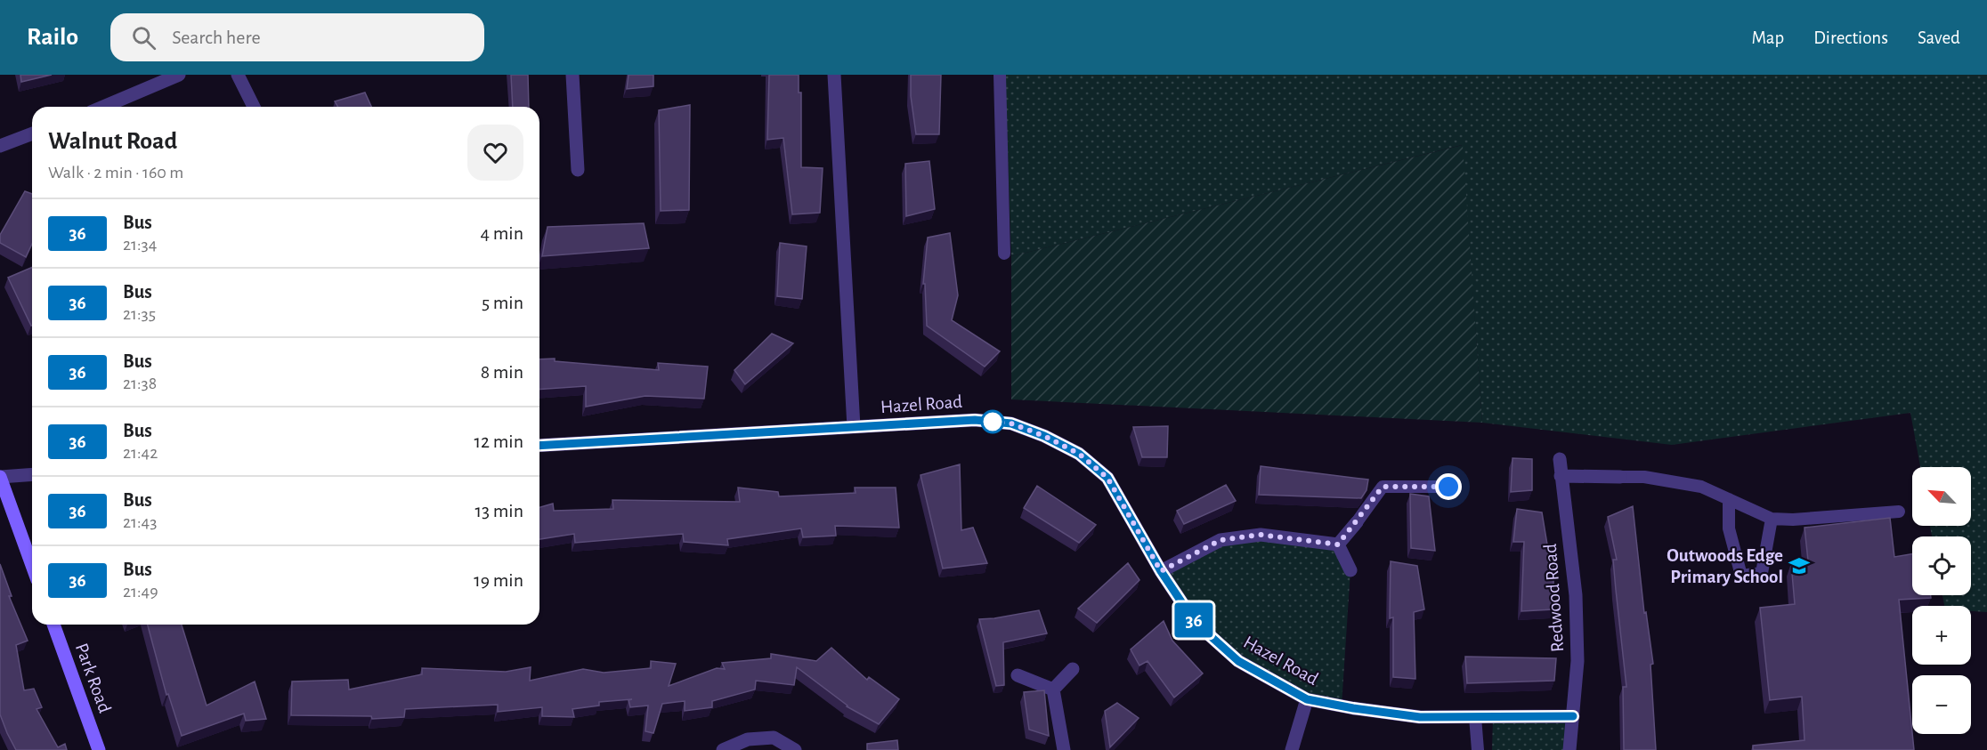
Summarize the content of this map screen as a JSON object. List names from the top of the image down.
{
  "streets": {
    "street": ["Hazel Road", "Redwood Road", "Park Road"]
  },
  "crossings": [
    ["Hazel Road", "Redwood Road"]
  ],
  "places": {
    "school or university": ["Outwoods Edge Primary School"]
  },
  "lines": ["bus line 36"],
  "north": "top left",
  "page": {
    "header": "Railo",
    "search": "Search here",
    "nav": ["Map", "Directions", "Saved"],
    "on_map": "36",
    "heading": ["Walnut Road", "Walk · 2 min · 160 m"],
    "list": [
      {
        "mark": "36",
        "name": "Bus",
        "note": "21:34",
        "value": "4 min"
      },
      {
        "mark": "36",
        "name": "Bus",
        "note": "21:35",
        "value": "5 min"
      },
      {
        "mark": "36",
        "name": "Bus",
        "note": "21:38",
        "value": "8 min"
      },
      {
        "mark": "36",
        "name": "Bus",
        "note": "21:42",
        "value": "12 min"
      },
      {
        "mark": "36",
        "name": "Bus",
        "note": "21:43",
        "value": "13 min"
      },
      {
        "mark": "36",
        "name": "Bus",
        "note": "21:49",
        "value": "19 min"
      }
    ],
    "map_buttons": ["+", "−"]
  }
}
